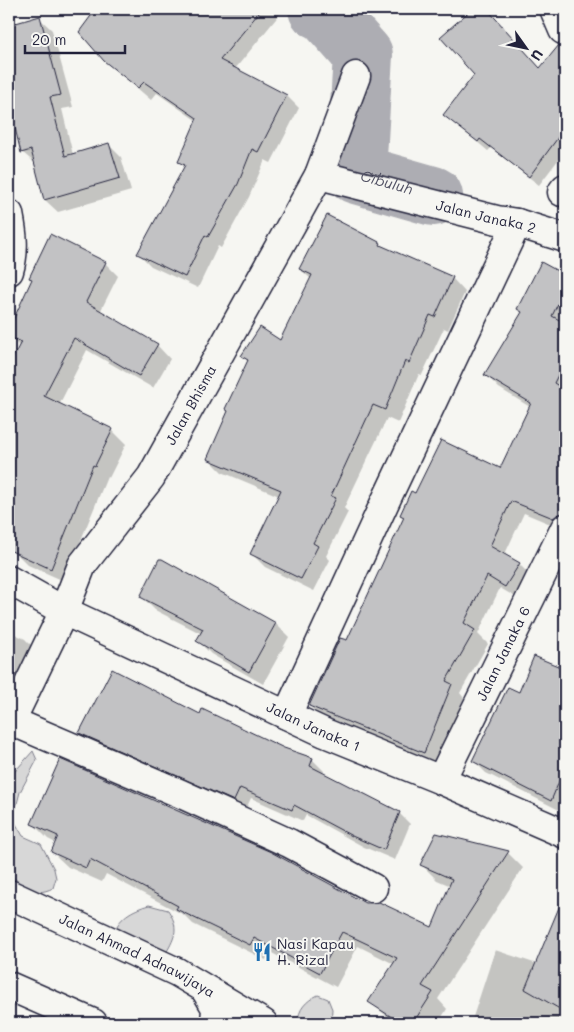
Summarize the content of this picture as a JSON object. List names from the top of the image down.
{
  "streets": {
    "street": [
      "Jalan Janaka 2",
      "Jalan Bhisma",
      "Jalan Janaka 6",
      "Jalan Janaka 1",
      "Jalan Ahmad Adnawijaya"
    ]
  },
  "crossings": [
    ["Jalan Janaka 2", "Jalan Bhisma"],
    ["Jalan Bhisma", "Jalan Janaka 1"],
    ["Jalan Janaka 6", "Jalan Janaka 1"]
  ],
  "water": ["Cibuluh"],
  "places": {
    "restaurant": ["Nasi Kapau H. Rizal"]
  },
  "scale_bar": "20 m",
  "north": "bottom right"
}
